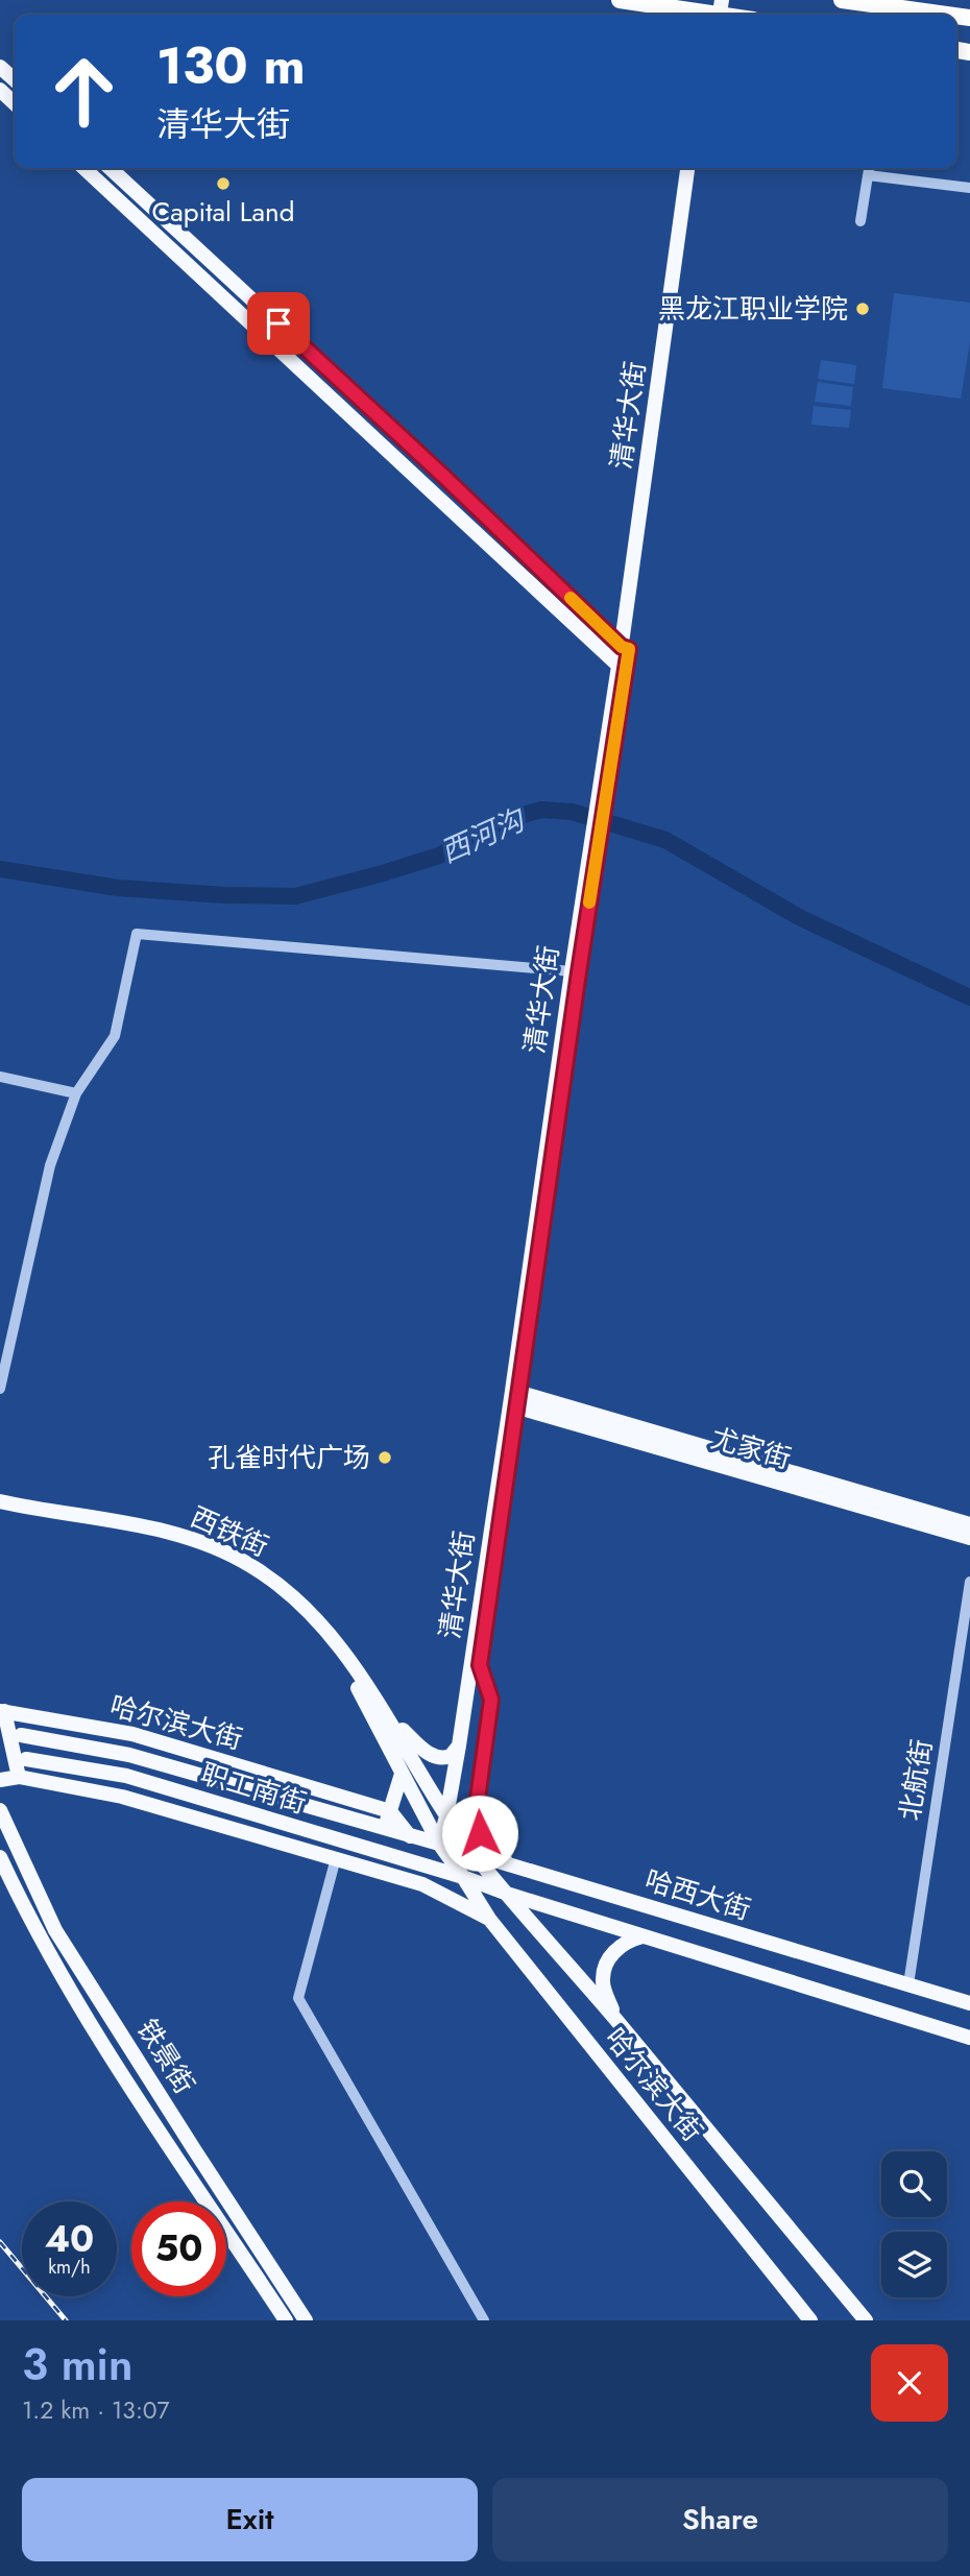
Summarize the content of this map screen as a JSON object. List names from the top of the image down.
{
  "streets": {
    "main road": [
      "清华大街",
      "尤家街",
      "西铁街",
      "哈尔滨大街",
      "职工南街",
      "哈西大街",
      "铁景街"
    ],
    "street": ["北航街"]
  },
  "crossings": [
    ["清华大街", "尤家街"],
    ["清华大街", "哈尔滨大街"],
    ["清华大街", "哈西大街"],
    ["西铁街", "哈尔滨大街"],
    ["哈尔滨大街", "职工南街"],
    ["哈尔滨大街", "哈西大街"],
    ["北航街", "哈西大街"],
    ["职工南街", "哈西大街"]
  ],
  "water": ["西河沟"],
  "places": ["Capital Land", "黑龙江职业学院", "孔雀时代广场"],
  "page": {
    "turn": ["130 m", "清华大街"],
    "speed": "40 km/h",
    "limit": "50",
    "heading": ["3 min", "1.2 km · 13:07"],
    "buttons": ["Exit", "Share"]
  }
}
